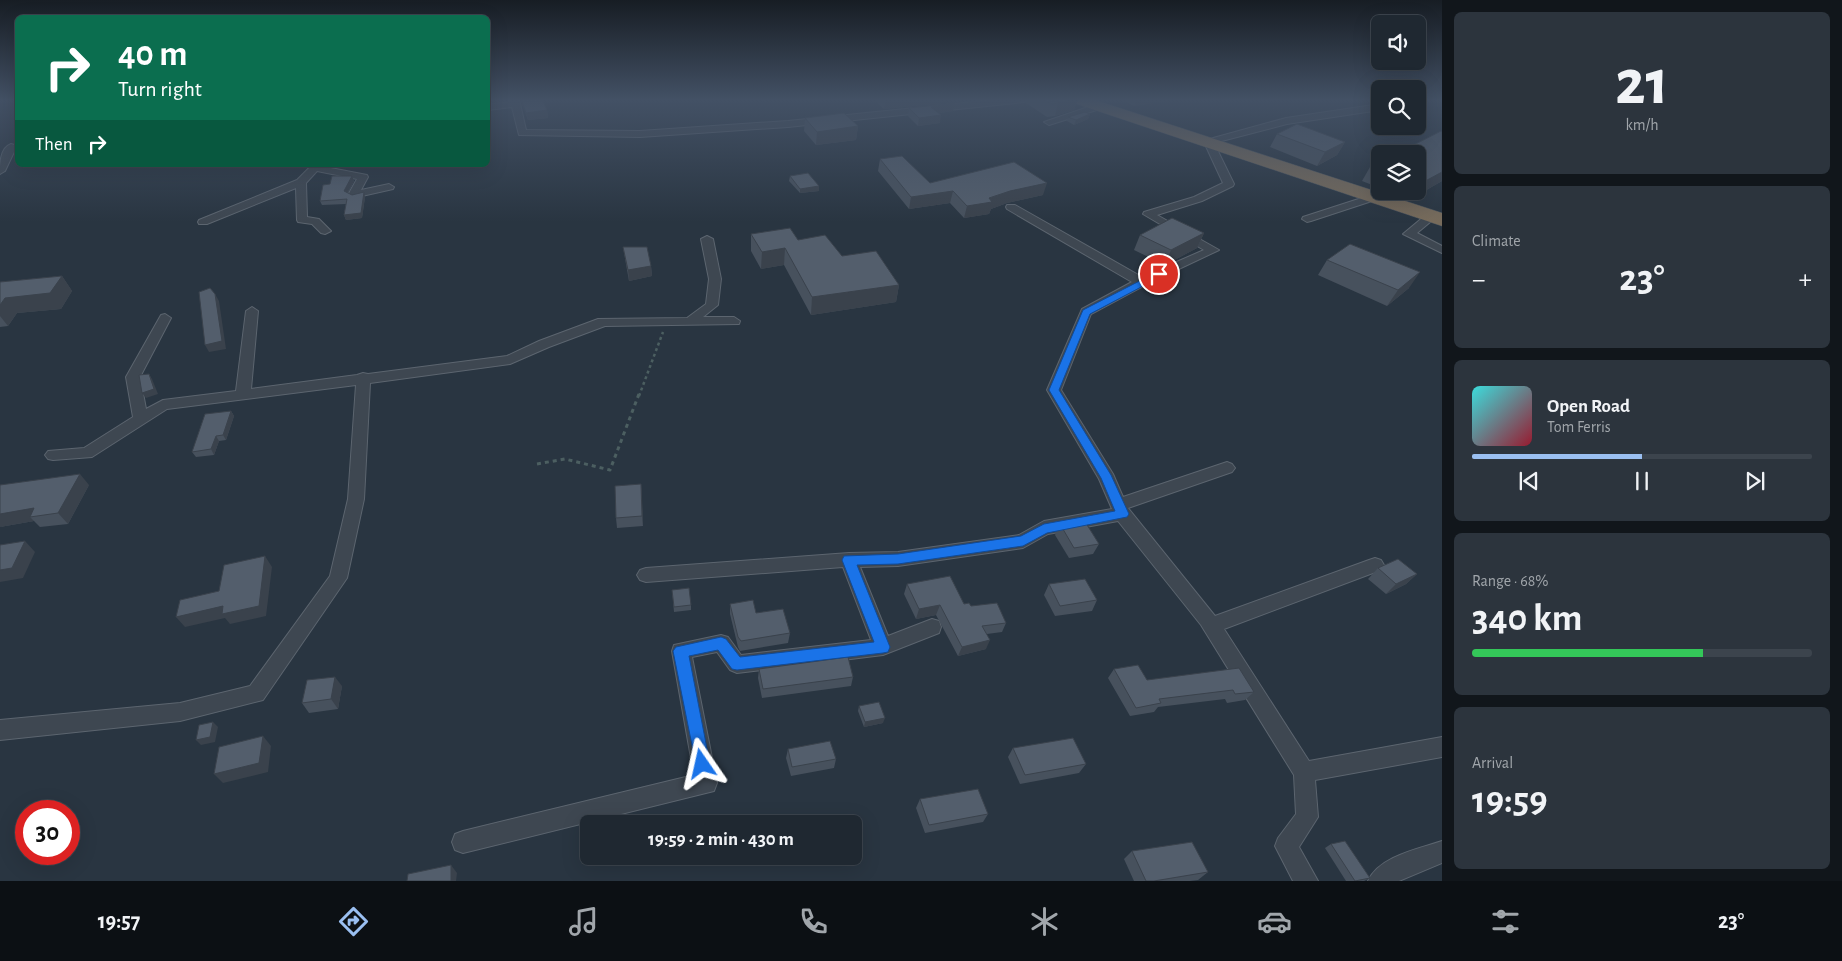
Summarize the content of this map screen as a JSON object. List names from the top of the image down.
{
  "page": {
    "tile": [
      ["21", "km/h"],
      "Climate",
      ["Range · 68%", "340 km"],
      ["Arrival", "19:59"]
    ],
    "turn": ["40 m", "Turn right"],
    "then": "Then",
    "heat": ["−", "23°", "+"],
    "song": ["Open Road", "Tom Ferris"],
    "limit": "30",
    "trip": "19:59 · 2 min · 430 m",
    "tabs": ["19:57", "23°"]
  }
}
